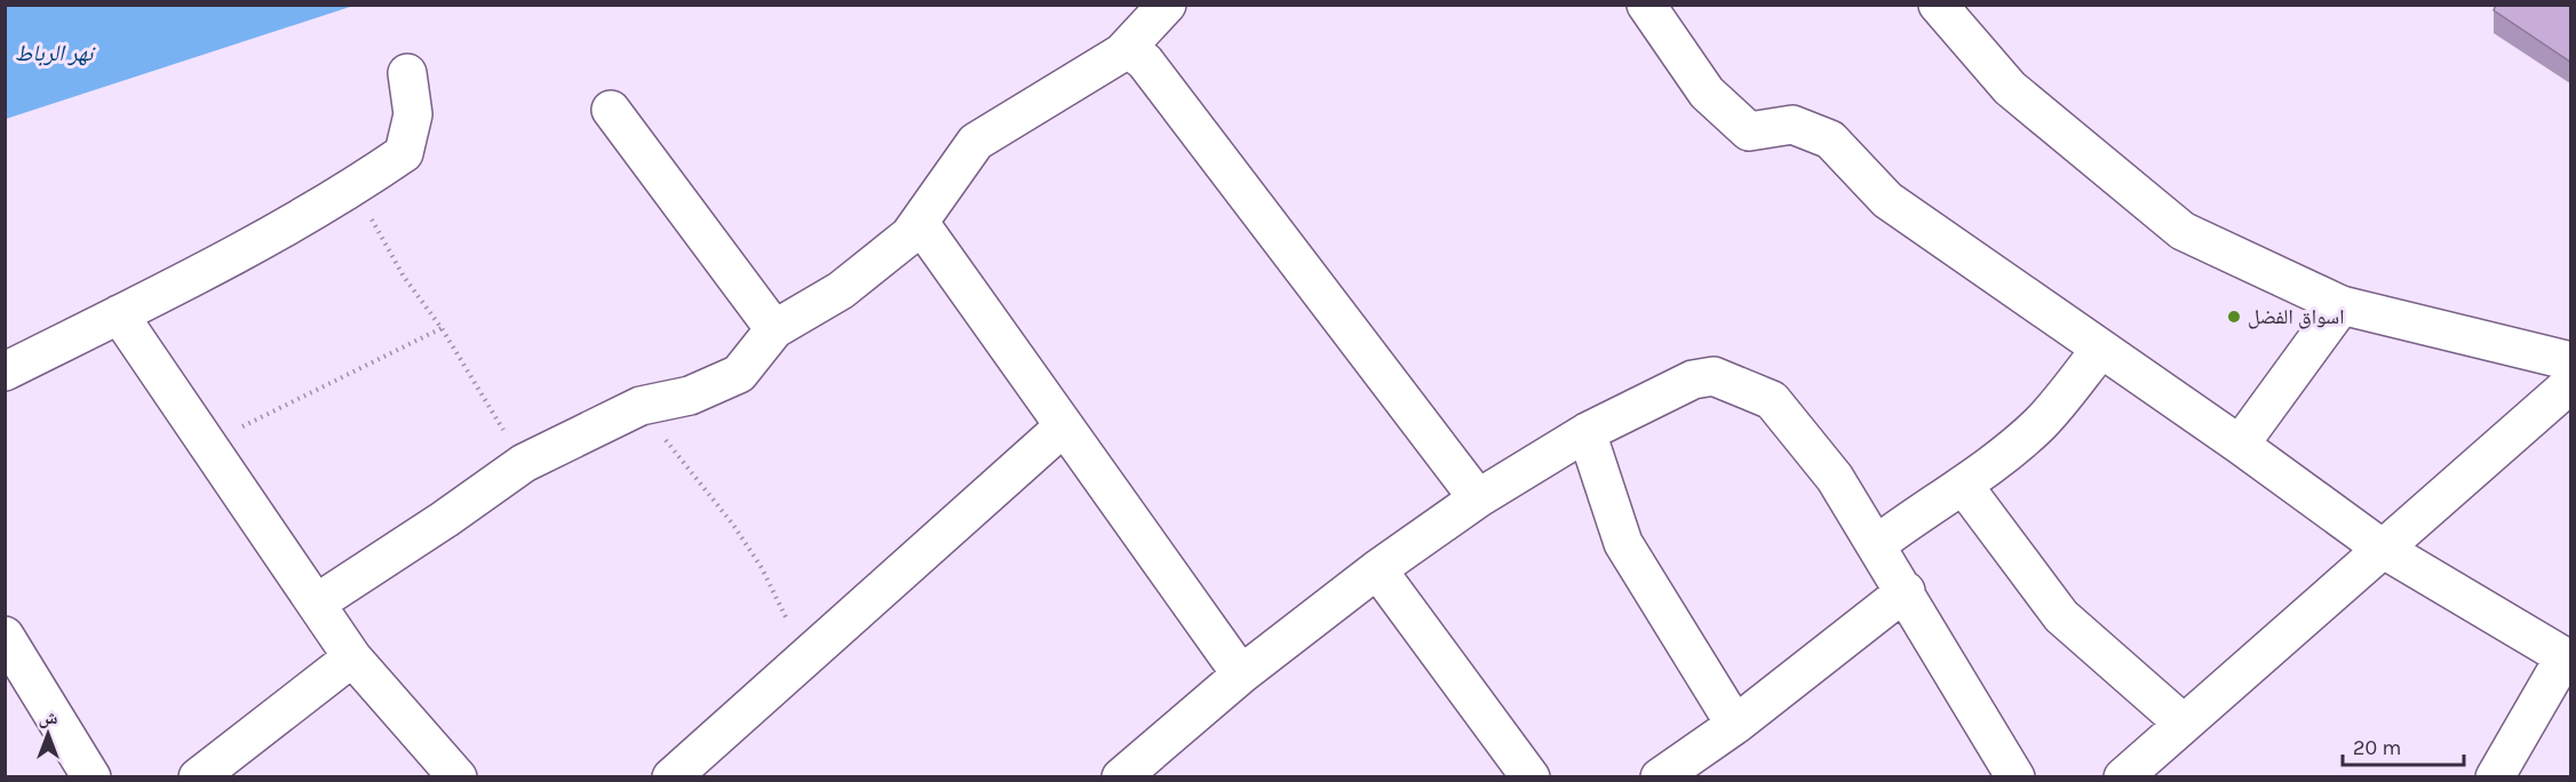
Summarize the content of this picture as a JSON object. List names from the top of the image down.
{
  "water": ["نهر الرباط"],
  "places": ["اسواق الفضل"],
  "scale_bar": "20 m",
  "north": "top"
}
